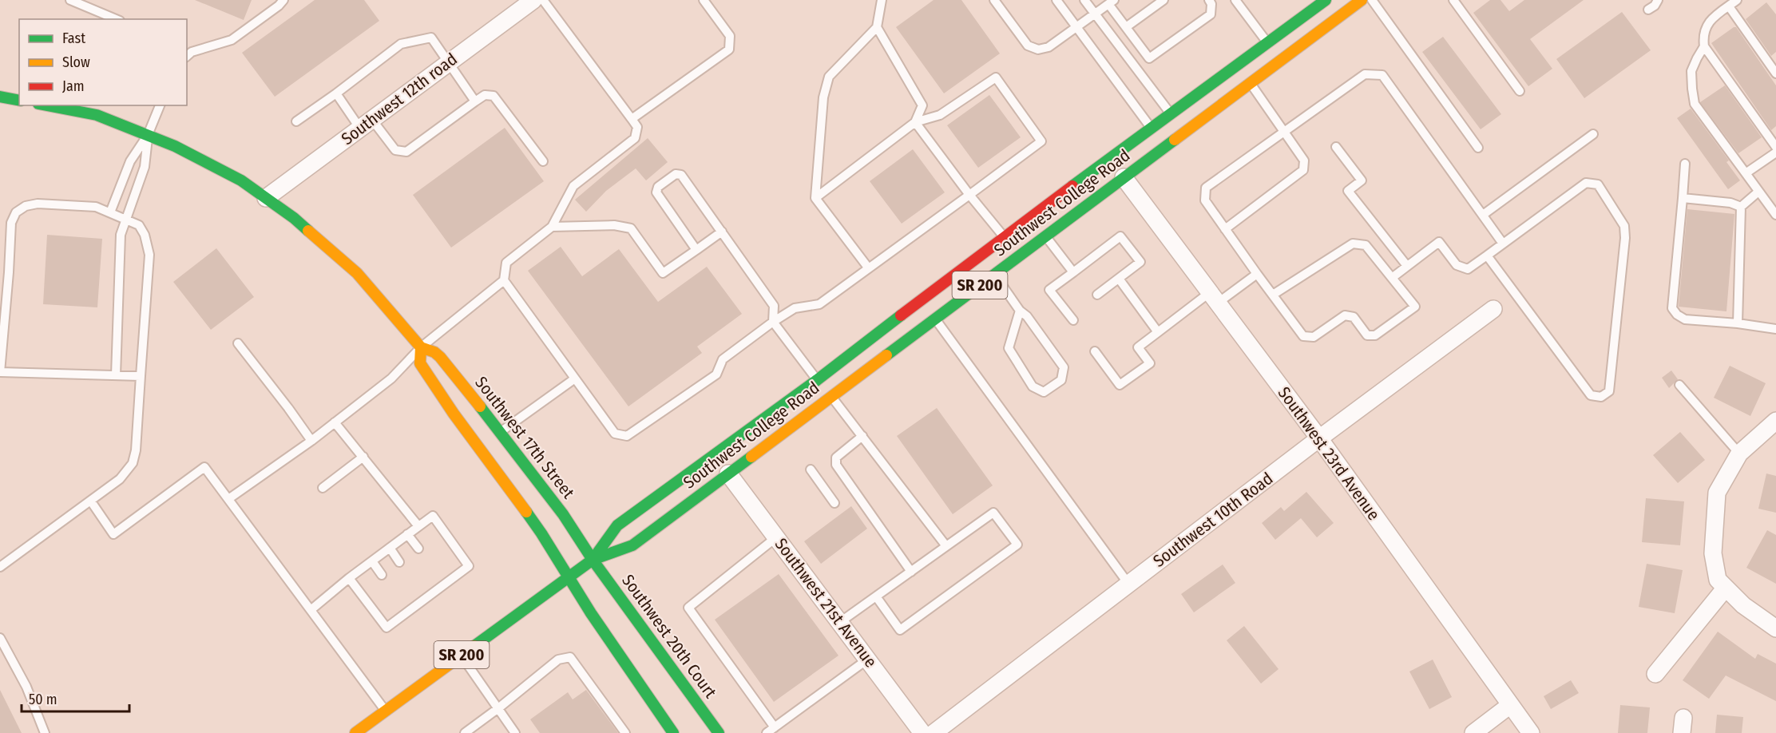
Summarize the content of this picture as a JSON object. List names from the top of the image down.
{
  "streets": {
    "main road": [
      "Southwest College Road",
      "SR 200",
      "Southwest 17th Street",
      "Southwest 20th Court"
    ],
    "street": [
      "Southwest 12th road",
      "Southwest 23rd Avenue",
      "Southwest 10th Road",
      "Southwest 21st Avenue"
    ]
  },
  "crossings": [
    ["Southwest 12th road", "Southwest 17th Street"],
    ["Southwest College Road", "Southwest 17th Street"],
    ["Southwest College Road", "Southwest 23rd Avenue"],
    ["Southwest College Road", "Southwest 21st Avenue"],
    ["Southwest College Road", "Southwest 20th Court"],
    ["Southwest 17th Street", "Southwest 20th Court"],
    ["Southwest 23rd Avenue", "Southwest 10th Road"]
  ],
  "legend": ["Fast", "Slow", "Jam"],
  "scale_bar": "50 m"
}
